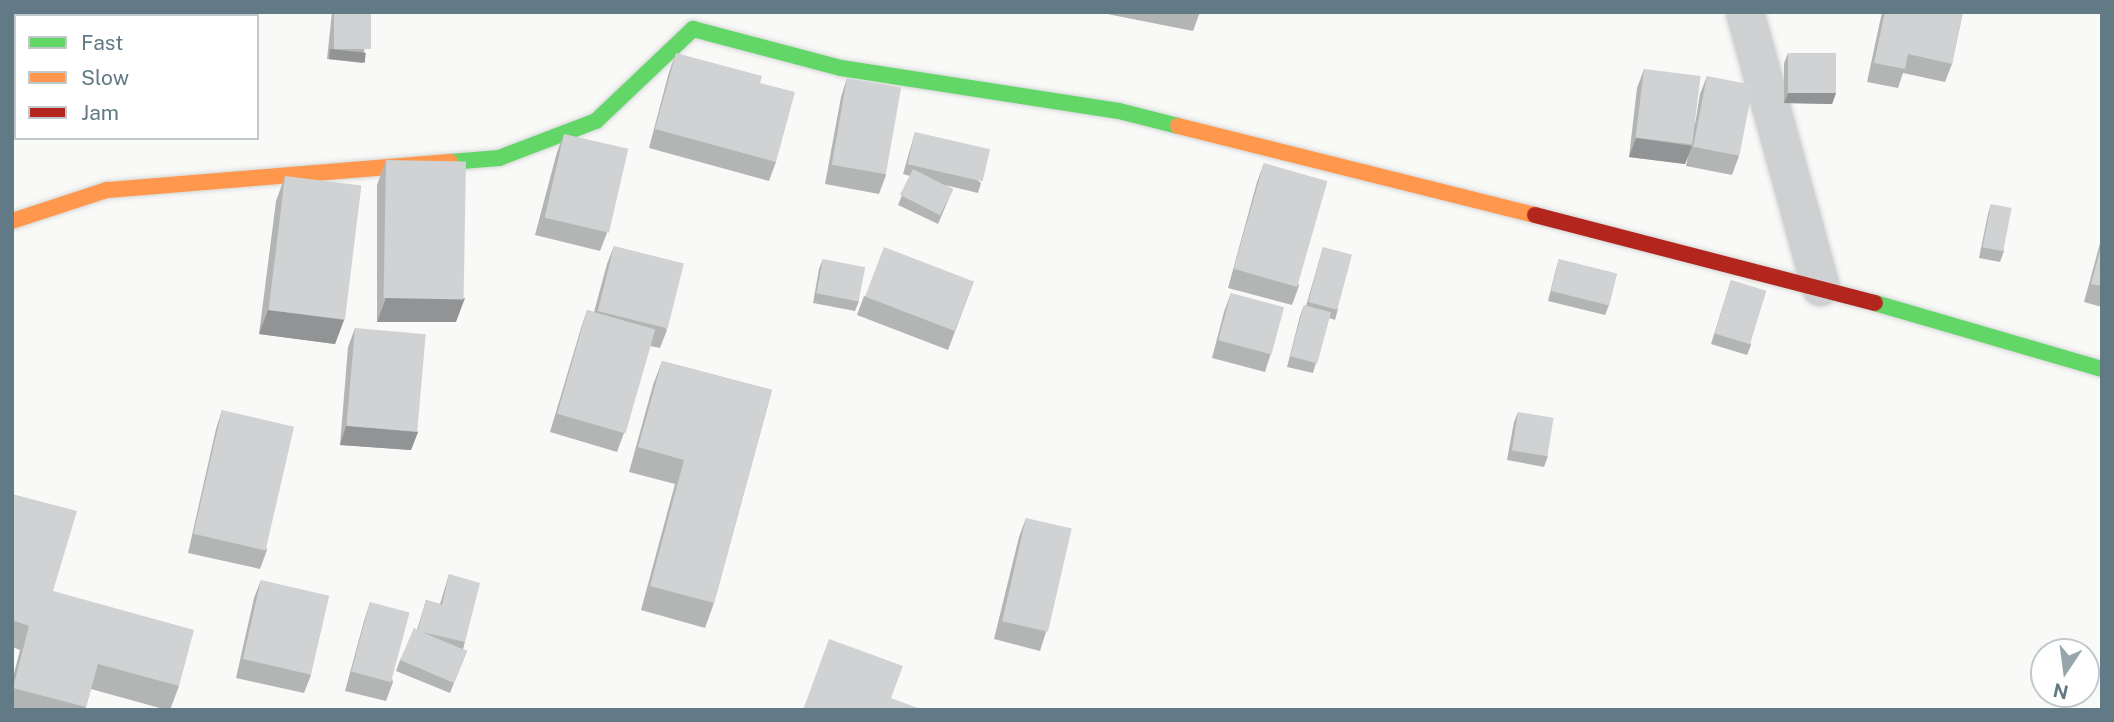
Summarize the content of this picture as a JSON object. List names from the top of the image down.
{
  "legend": ["Fast", "Slow", "Jam"],
  "north": "bottom"
}
